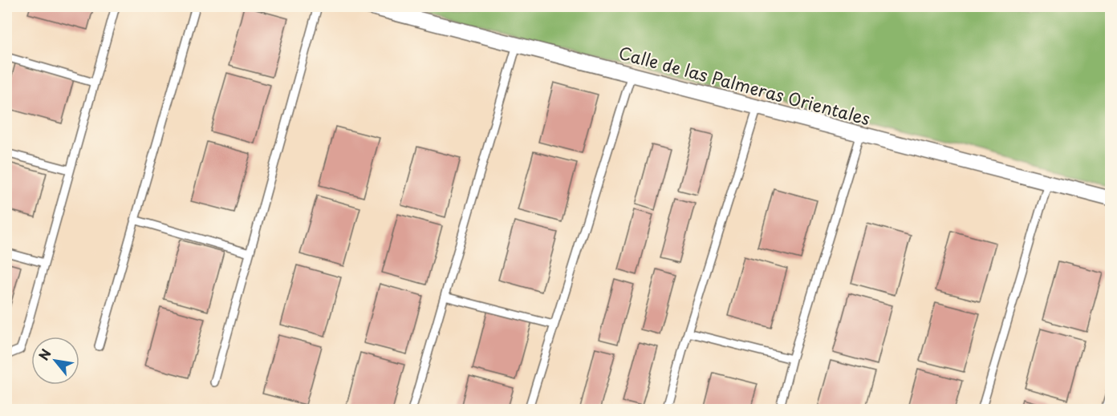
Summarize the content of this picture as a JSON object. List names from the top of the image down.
{
  "streets": {
    "street": ["Calle de las Palmeras Orientales"]
  },
  "north": "top left"
}
